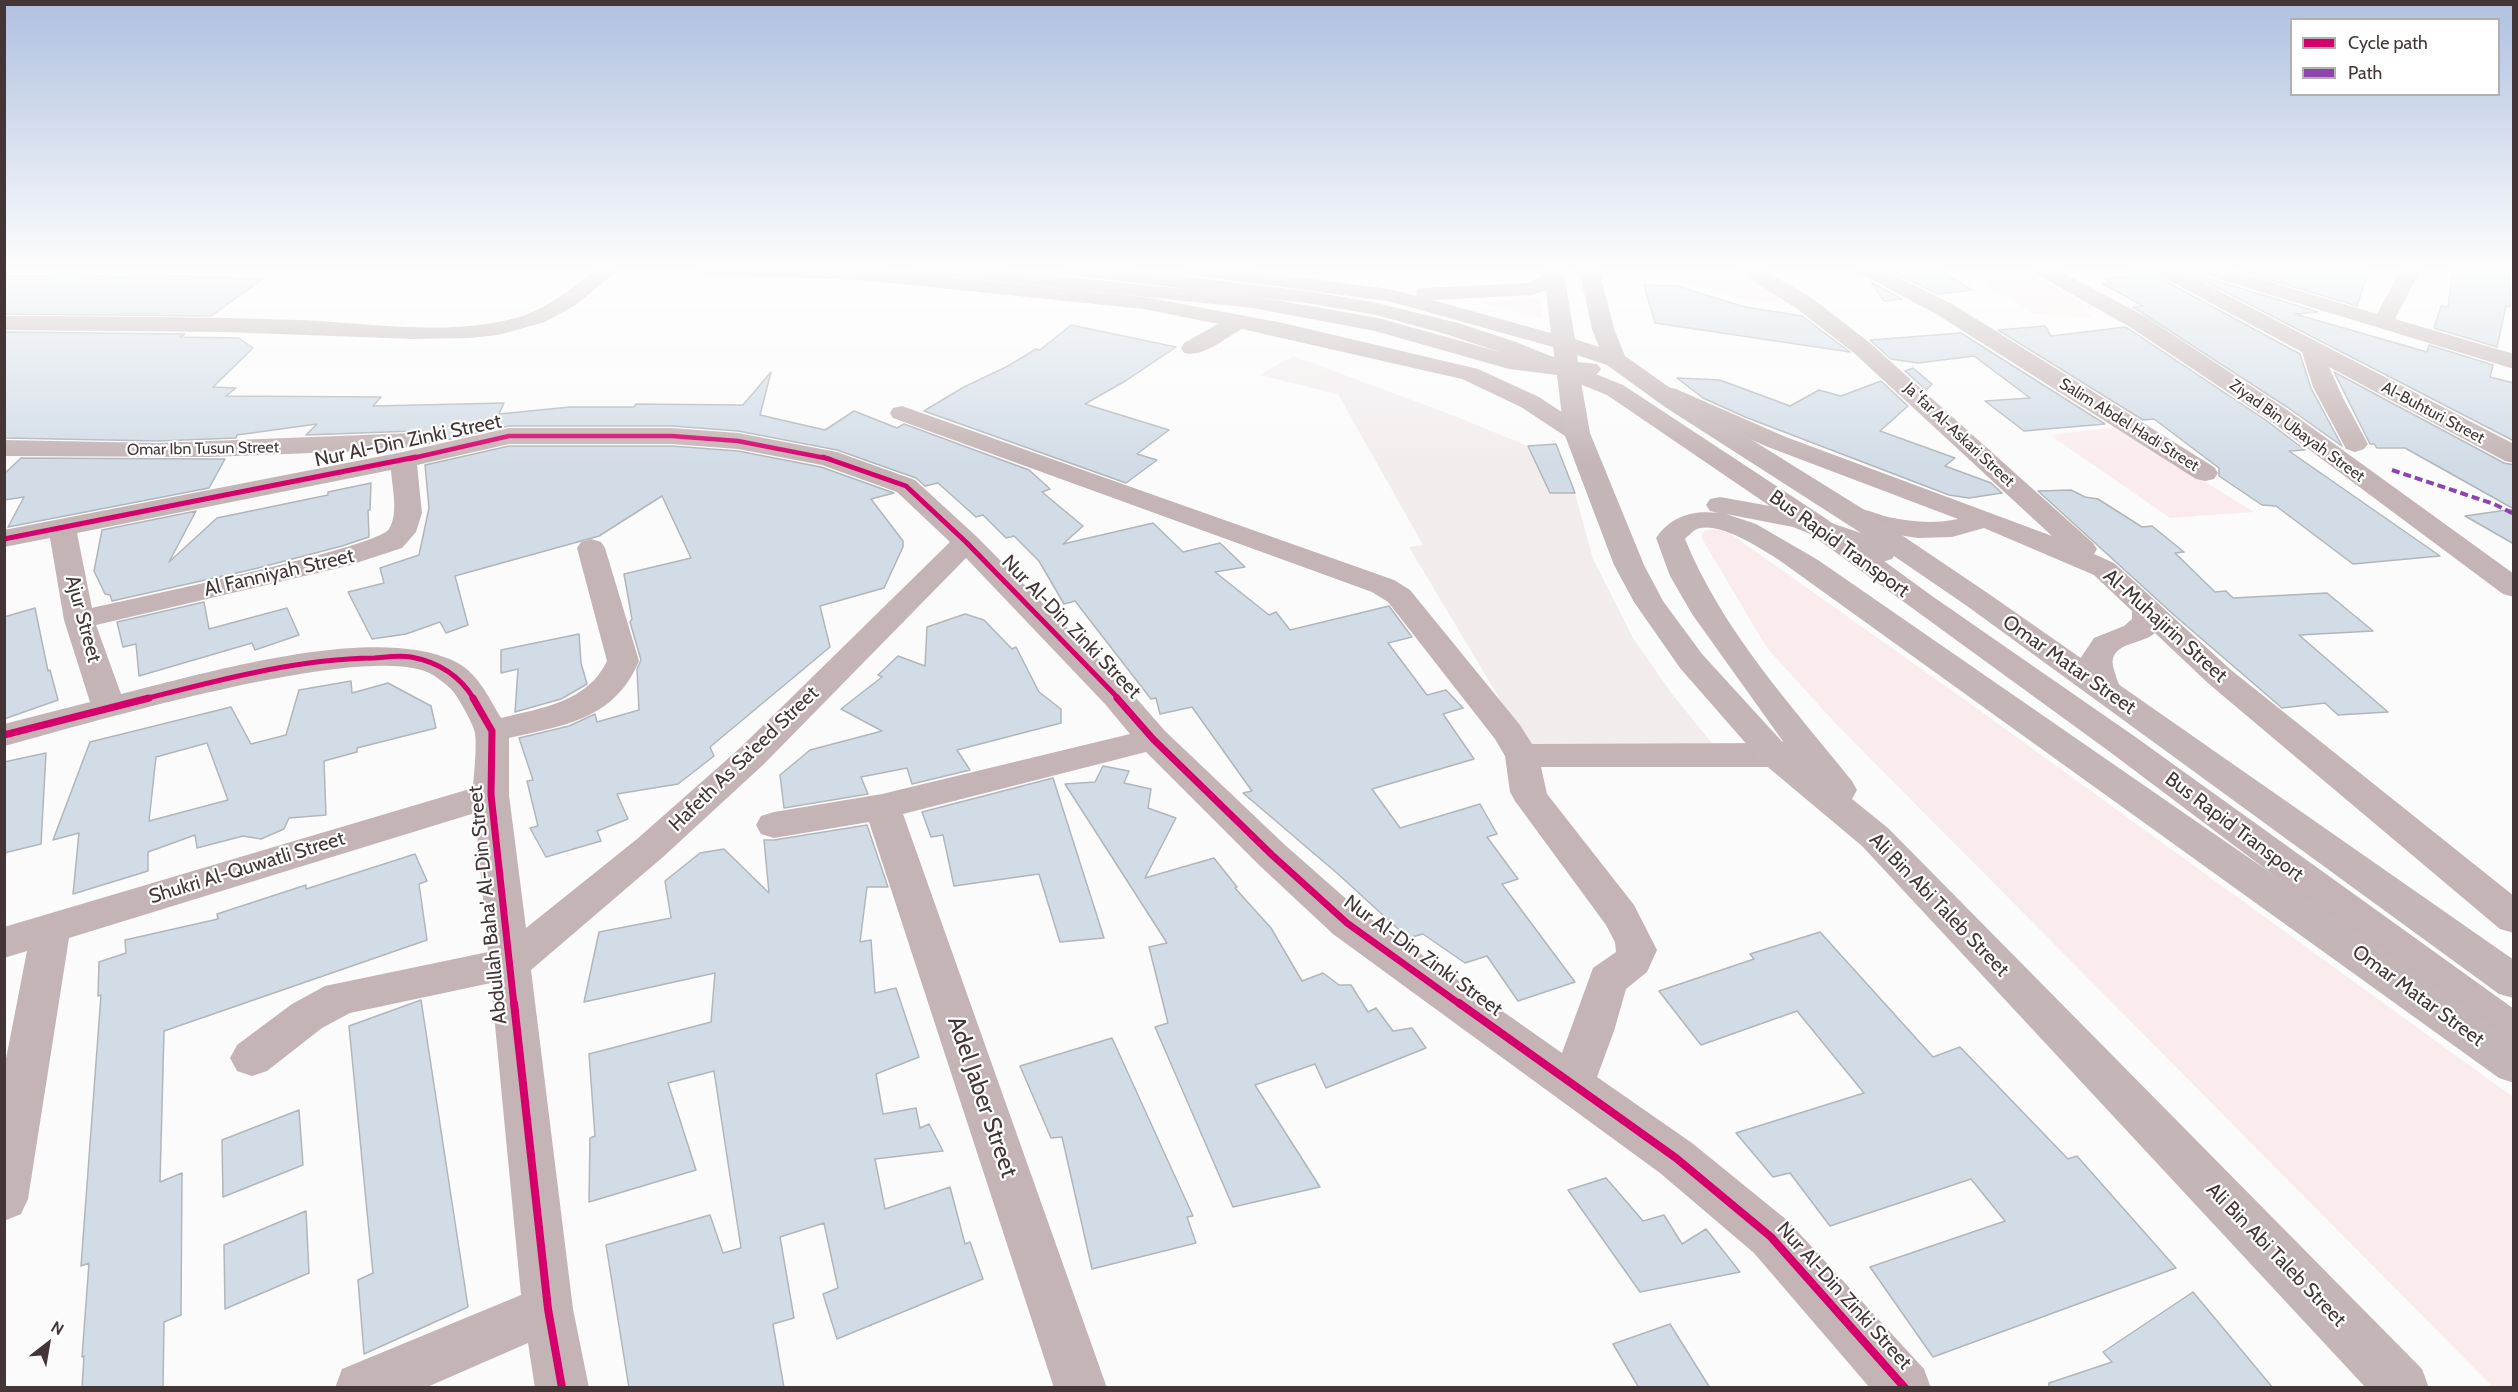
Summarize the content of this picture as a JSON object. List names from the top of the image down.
{
  "streets": {
    "main road": ["Omar Matar Street", "Ali Bin Abi Taleb Street"],
    "street": [
      "Al-Buhturi Street",
      "Salim Abdel Hadi Street",
      "Ziyad Bin Ubayah Street",
      "Jaʻfar Al-Askari Street",
      "Nur Al-Din Zinki Street",
      "Omar Ibn Tusun Street",
      "Bus Rapid Transport",
      "Al Fanniyah Street",
      "Ajur Street",
      "Al-Muhajirin Street",
      "Hafeth As Sa'eed Street",
      "Shukri Al-Quwatli Street",
      "Abdullah Baha' Al-Din Street",
      "Adel Jaber Street"
    ]
  },
  "crossings": [
    ["Jaʻfar Al-Askari Street", "Al-Muhajirin Street"],
    ["Nur Al-Din Zinki Street", "Omar Ibn Tusun Street"],
    ["Nur Al-Din Zinki Street", "Al Fanniyah Street"],
    ["Nur Al-Din Zinki Street", "Ajur Street"],
    ["Nur Al-Din Zinki Street", "Hafeth As Sa'eed Street"],
    ["Bus Rapid Transport", "Ali Bin Abi Taleb Street"],
    ["Al Fanniyah Street", "Ajur Street"],
    ["Hafeth As Sa'eed Street", "Abdullah Baha' Al-Din Street"],
    ["Shukri Al-Quwatli Street", "Abdullah Baha' Al-Din Street"]
  ],
  "legend": ["Cycle path", "Path"],
  "north": "top right"
}
